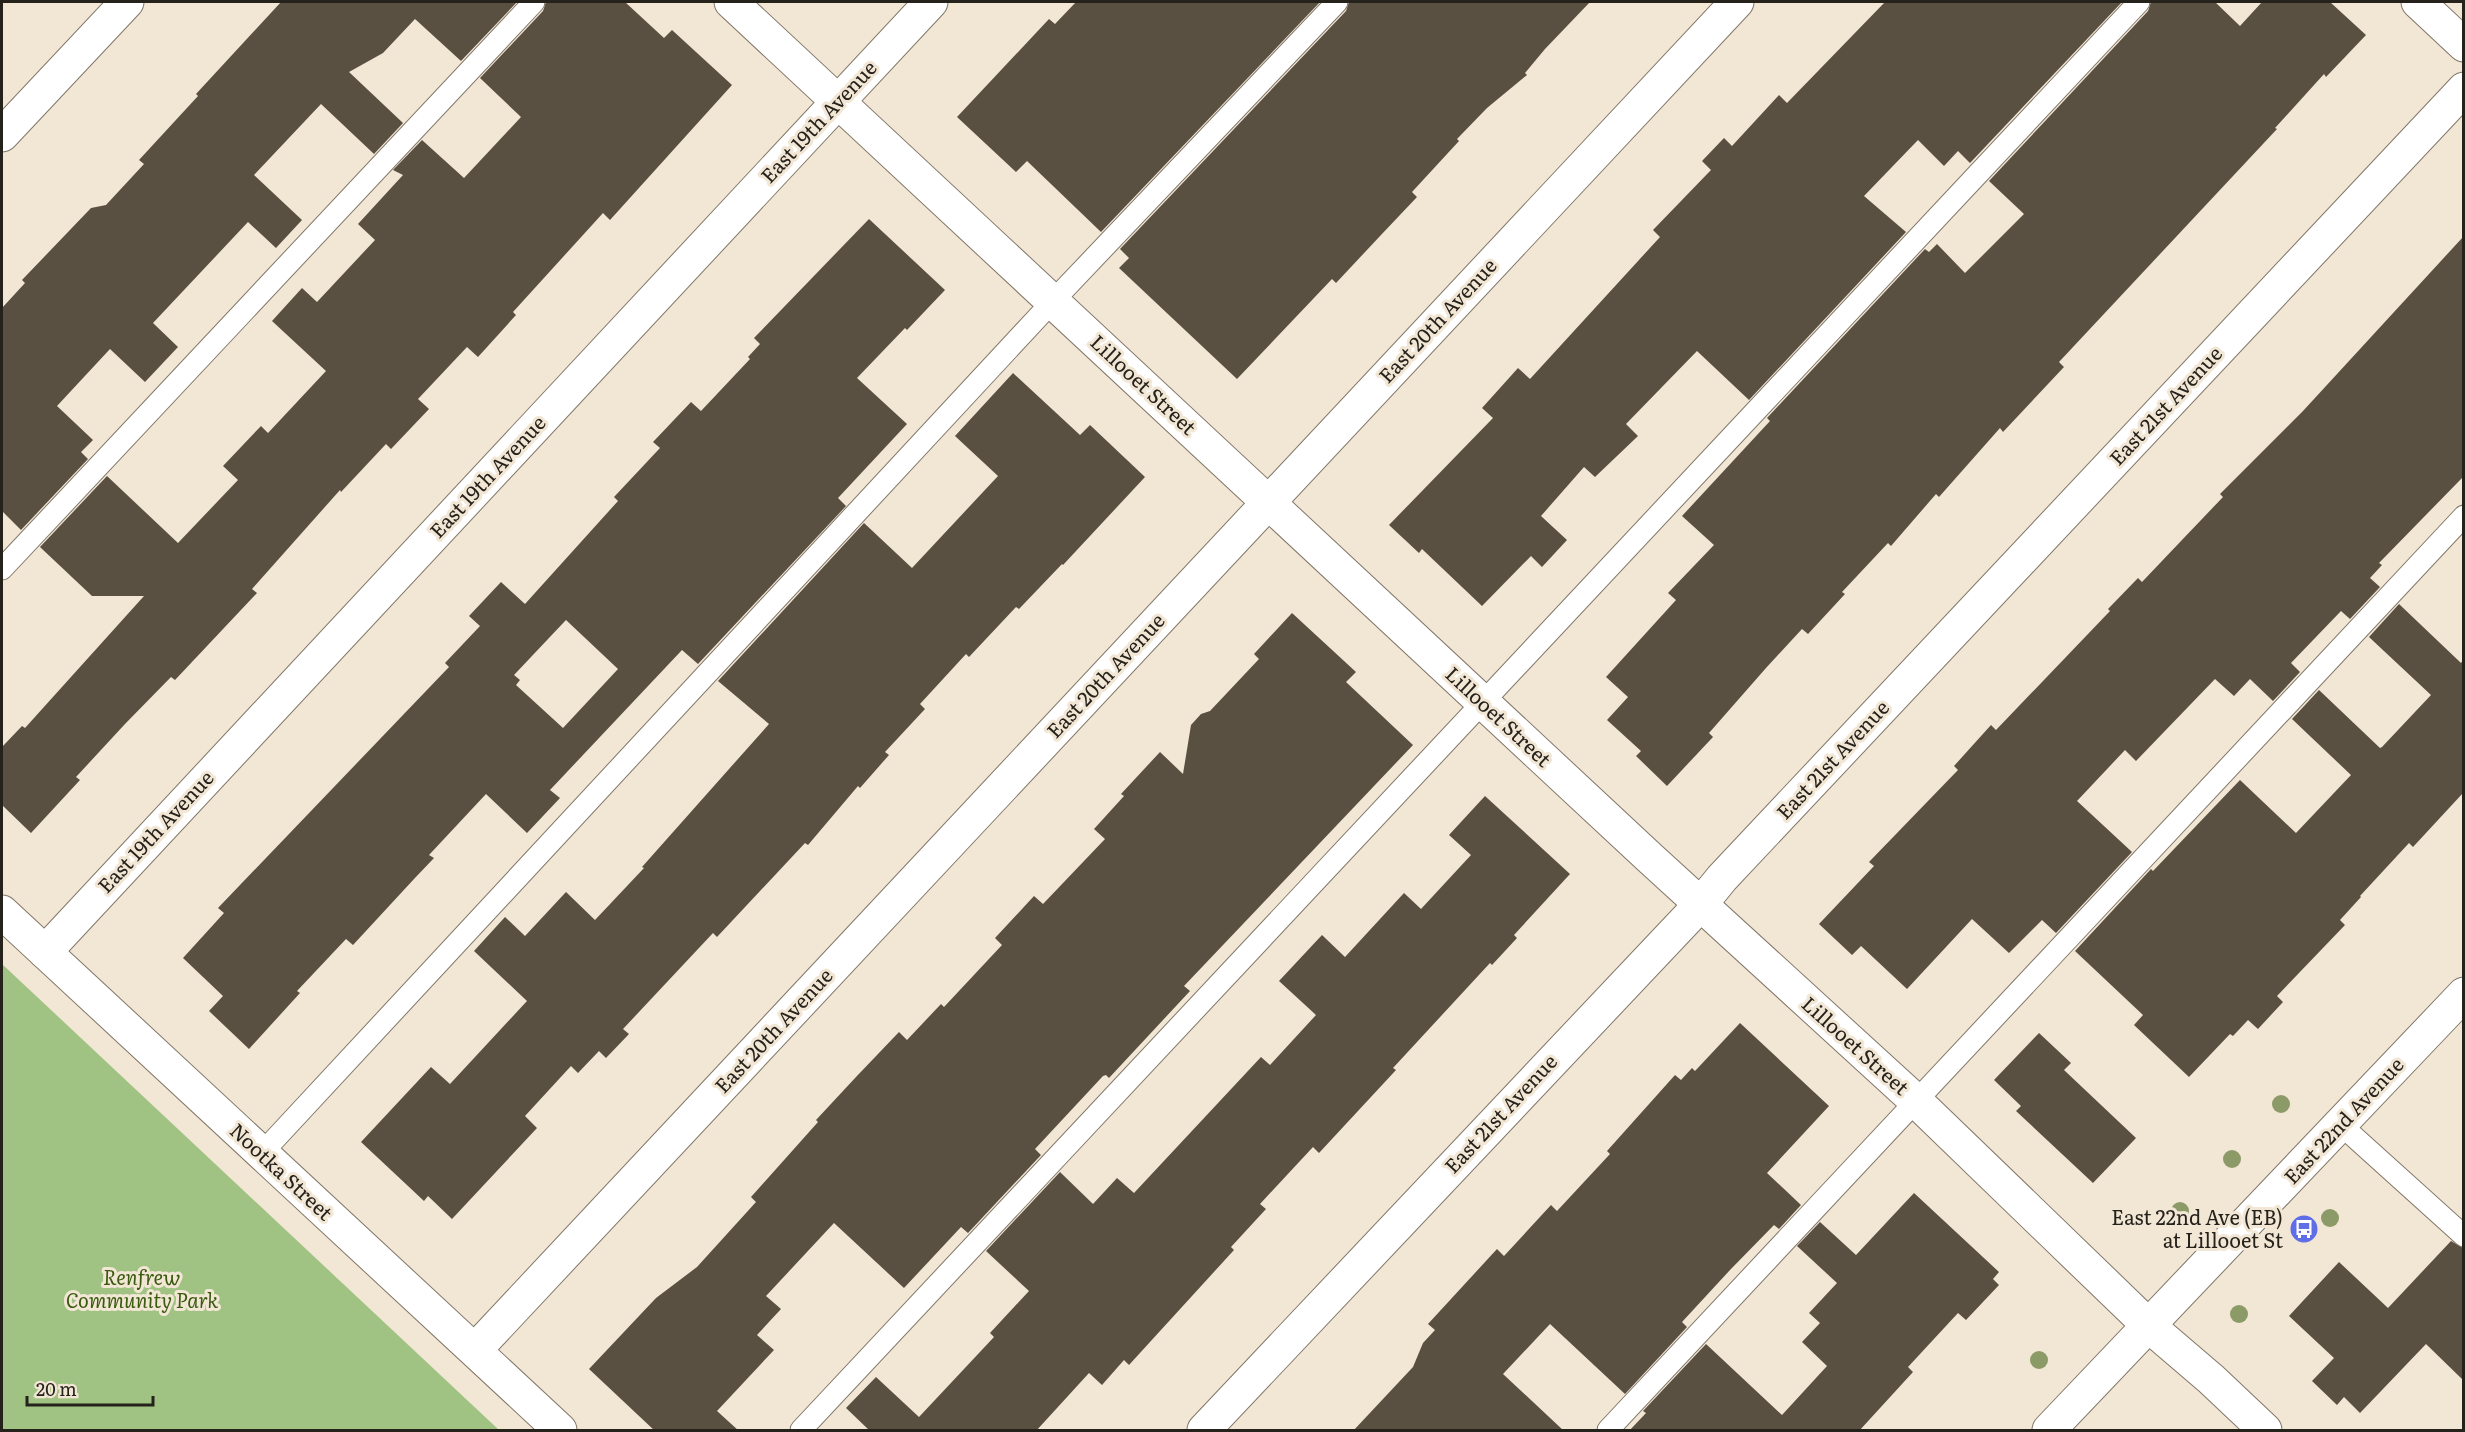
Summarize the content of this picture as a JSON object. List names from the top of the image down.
{
  "streets": {
    "street": [
      "East 19th Avenue",
      "East 20th Avenue",
      "Lillooet Street",
      "East 21st Avenue",
      "East 22nd Avenue",
      "Nootka Street"
    ]
  },
  "crossings": [
    ["East 19th Avenue", "Lillooet Street"],
    ["East 19th Avenue", "Nootka Street"],
    ["East 20th Avenue", "Lillooet Street"],
    ["East 20th Avenue", "Nootka Street"],
    ["Lillooet Street", "East 21st Avenue"],
    ["Lillooet Street", "East 22nd Avenue"]
  ],
  "parks": ["Renfrew Community Park"],
  "places": {
    "bus stop": ["East 22nd Ave (EB) at Lillooet St"]
  },
  "scale_bar": "20 m"
}
